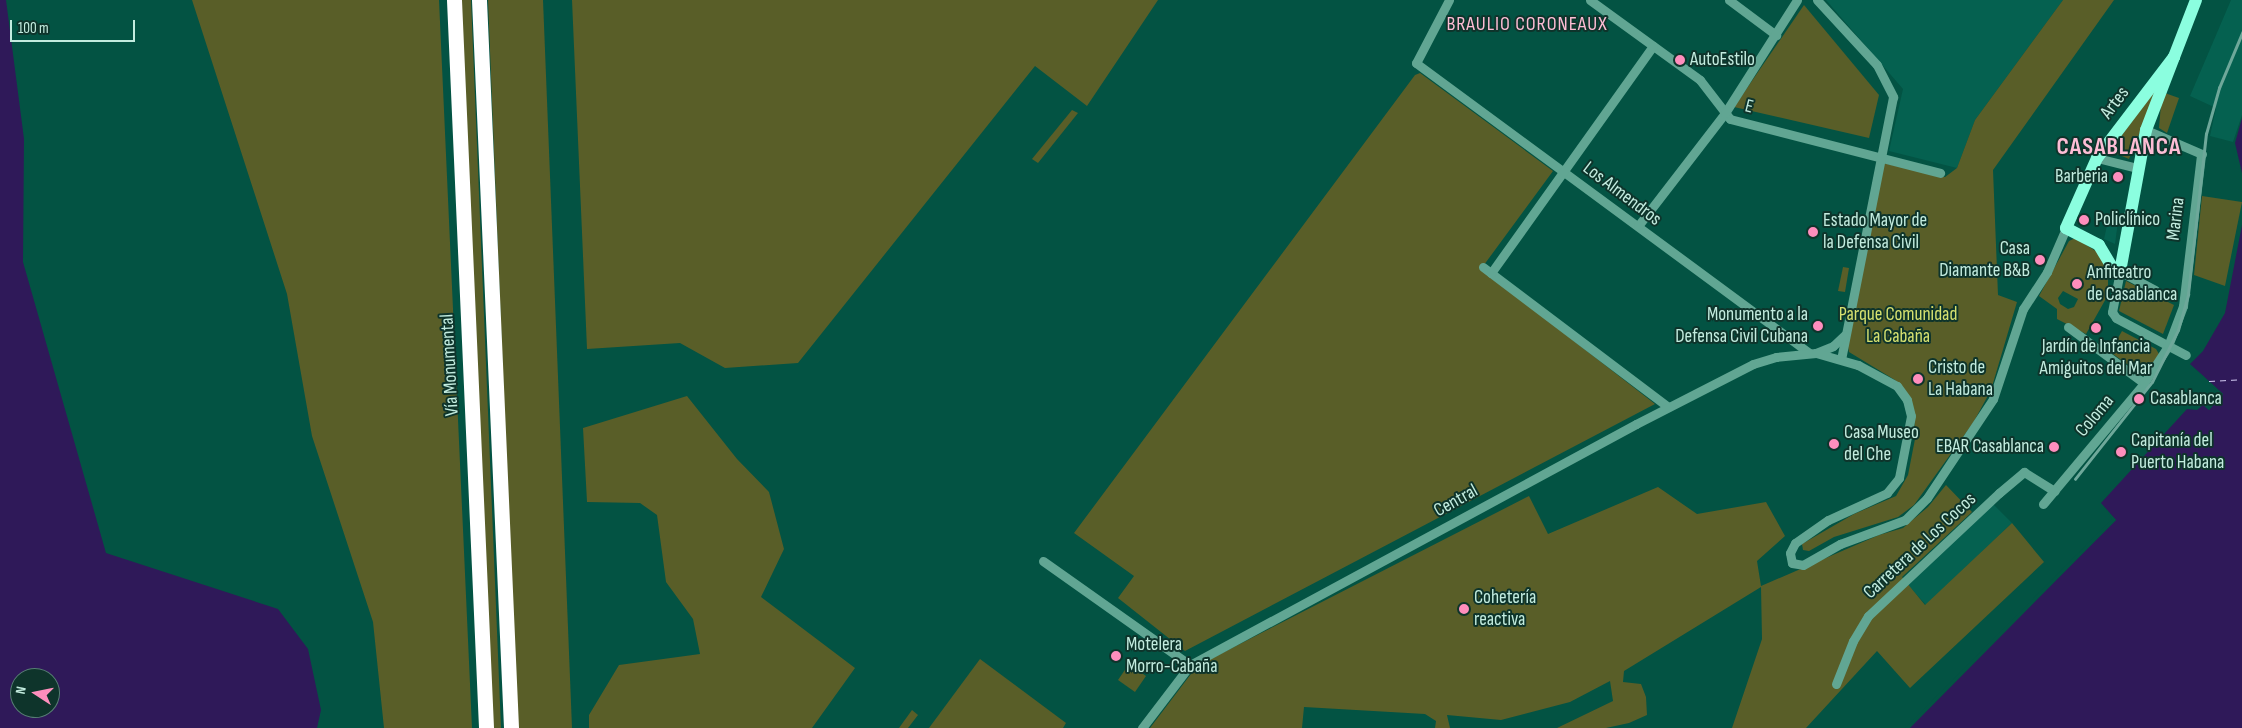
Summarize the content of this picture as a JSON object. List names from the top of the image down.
{
  "streets": {
    "highway": ["Vía Monumental"],
    "main road": ["Artes"],
    "street": [
      "E",
      "Los Almendros",
      "Marina",
      "Coloma",
      "Central",
      "Carretera de Los Cocos"
    ]
  },
  "crossings": [
    ["Los Almendros", "Central"],
    ["Marina", "Coloma"],
    ["Coloma", "Carretera de Los Cocos"]
  ],
  "districts": ["BRAULIO CORONEAUX", "CASABLANCA"],
  "parks": ["Parque Comunidad La Cabaña"],
  "places": [
    "AutoEstilo",
    "Barberia",
    "Policlínico",
    "Estado Mayor de la Defensa Civil",
    "Casa Diamante B&B",
    "Anfiteatro de Casablanca",
    "Monumento a la Defensa Civil Cubana",
    "Jardín de Infancia Amiguitos del Mar",
    "Cristo de La Habana",
    "Casablanca",
    "Casa Museo del Che",
    "EBAR Casablanca",
    "Capitanía del Puerto Habana",
    "Cohetería reactiva",
    "Motelera Morro-Cabaña"
  ],
  "scale_bar": "100 m",
  "north": "left"
}
